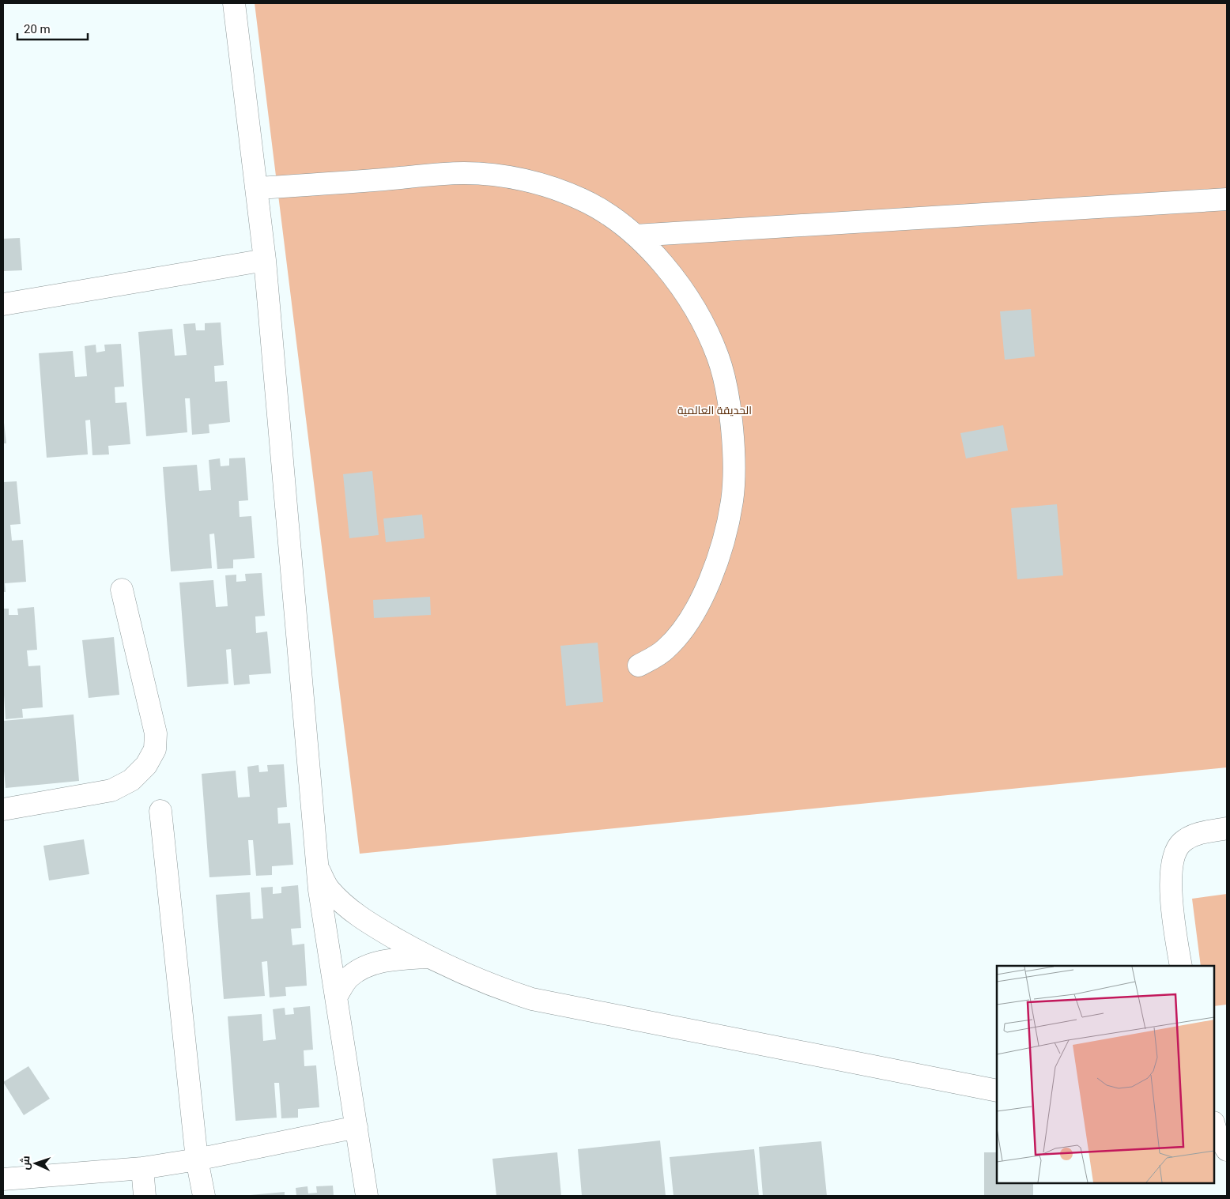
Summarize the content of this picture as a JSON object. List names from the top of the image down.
{
  "parks": ["الحديقة العالمية"],
  "scale_bar": "20 m",
  "north": "left"
}
